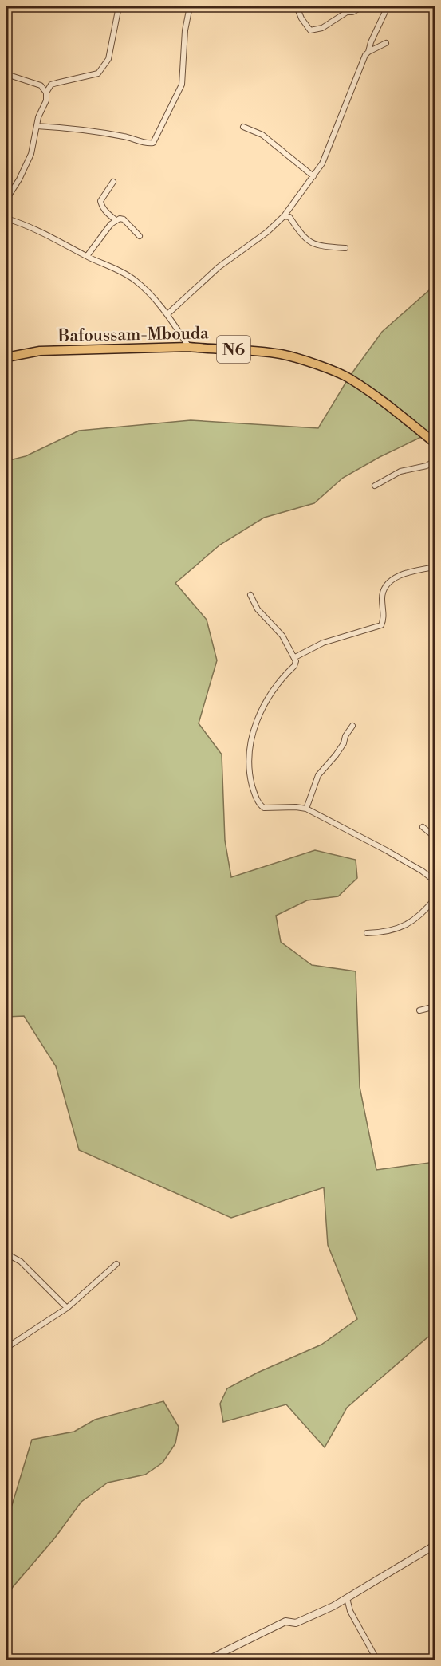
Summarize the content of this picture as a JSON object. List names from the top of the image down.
{
  "streets": {
    "highway": ["Bafoussam-Mbouda", "N6"]
  }
}
